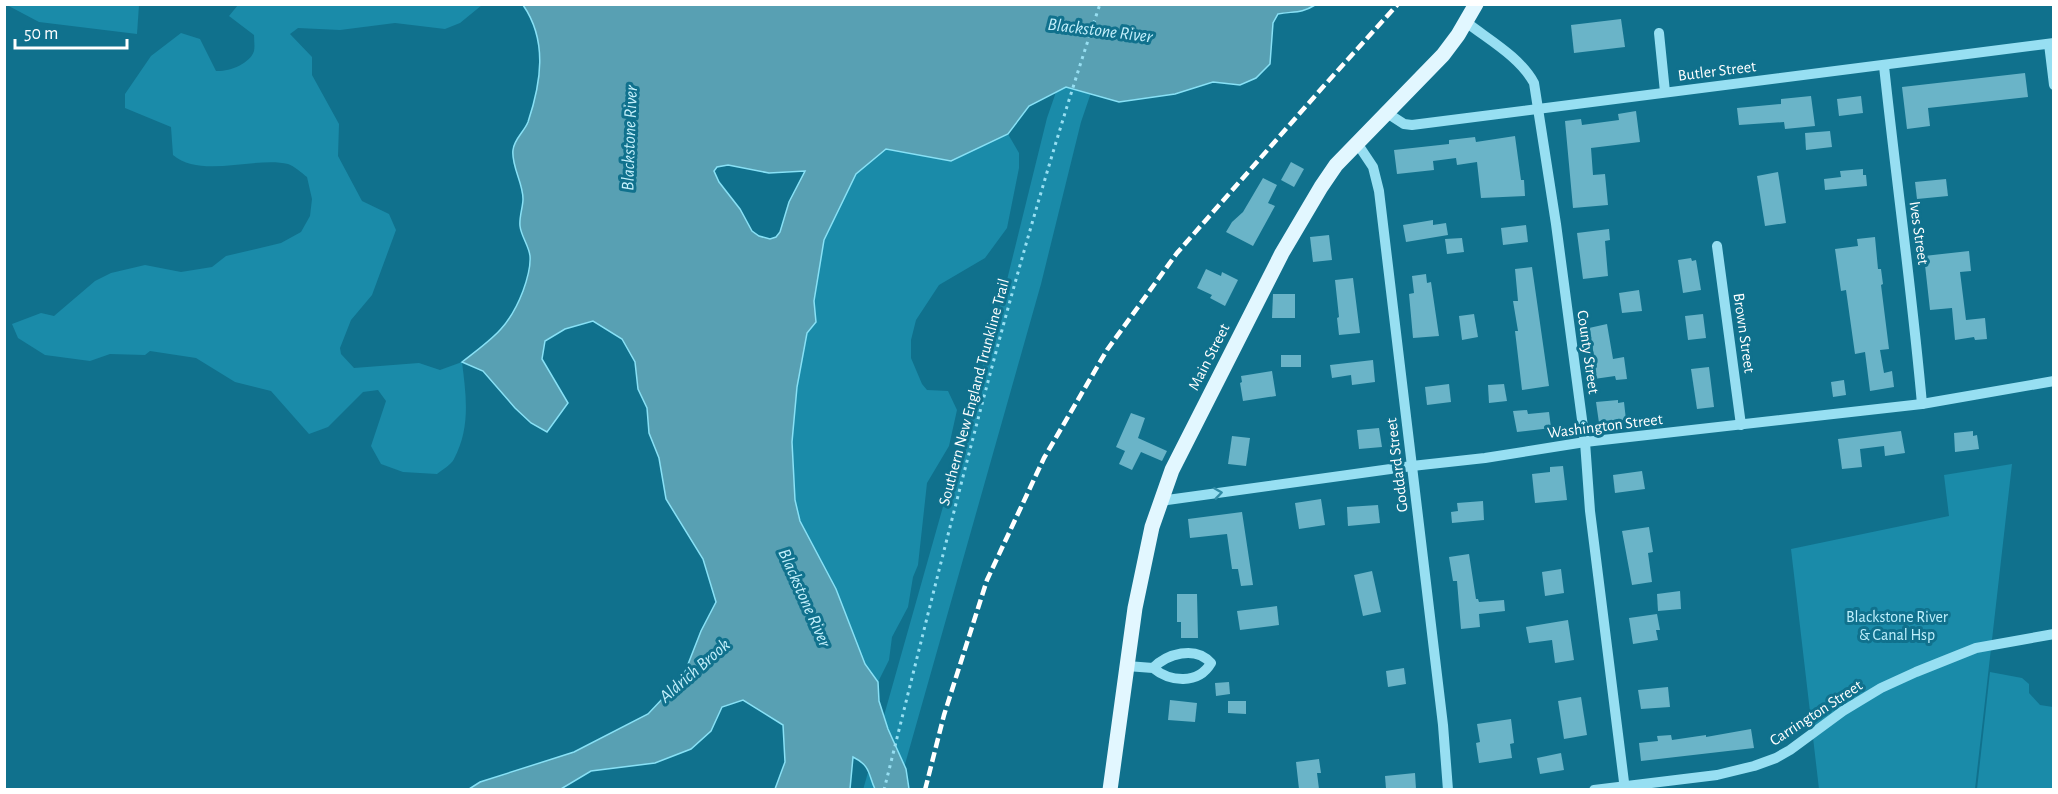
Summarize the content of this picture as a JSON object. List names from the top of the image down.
{
  "streets": {
    "main road": ["Main Street"],
    "street": [
      "Butler Street",
      "Ives Street",
      "Brown Street",
      "County Street",
      "Washington Street",
      "Goddard Street",
      "Carrington Street"
    ],
    "path": ["Southern New England Trunkline Trail"]
  },
  "crossings": [
    ["Butler Street", "Ives Street"],
    ["Butler Street", "County Street"],
    ["Butler Street", "Main Street"],
    ["Ives Street", "Washington Street"],
    ["Brown Street", "Washington Street"],
    ["County Street", "Main Street"],
    ["County Street", "Washington Street"],
    ["County Street", "Carrington Street"],
    ["Main Street", "Washington Street"],
    ["Main Street", "Goddard Street"],
    ["Washington Street", "Goddard Street"]
  ],
  "water": ["Blackstone River", "Aldrich Brook"],
  "parks": ["Blackstone River & Canal Hsp"],
  "scale_bar": "50 m"
}
